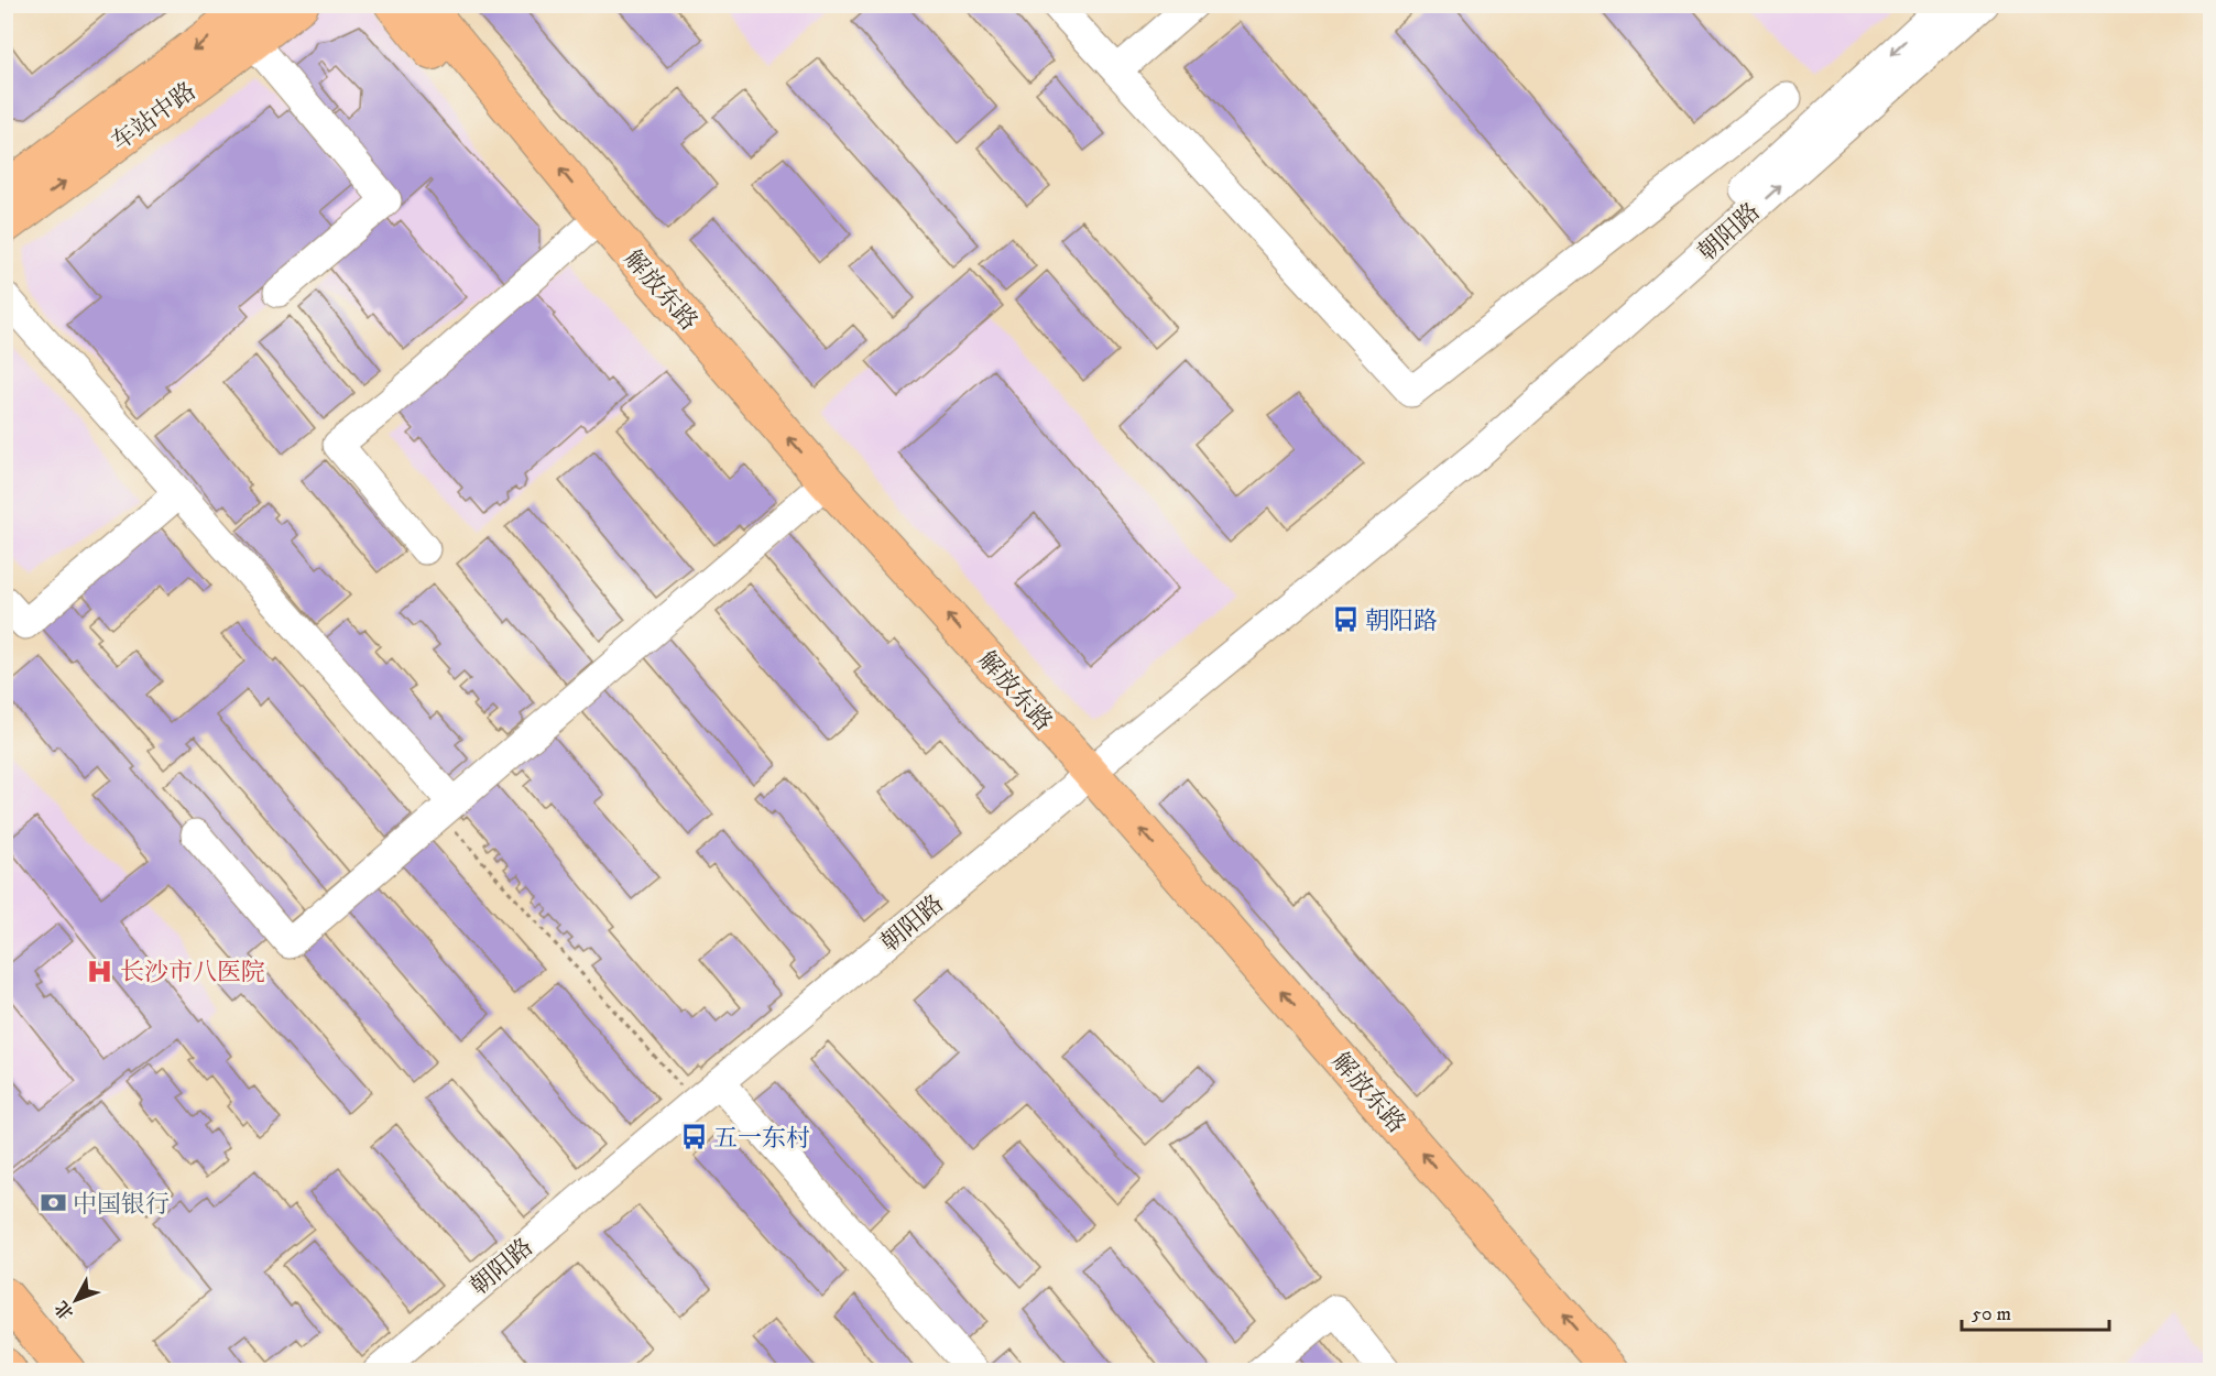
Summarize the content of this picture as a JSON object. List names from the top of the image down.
{
  "streets": {
    "main road": ["车站中路", "解放东路"],
    "street": ["朝阳路"]
  },
  "crossings": [
    ["朝阳路", "解放东路"]
  ],
  "places": {
    "bus stop": ["朝阳路", "五一东村"],
    "hospital": ["长沙市八医院"],
    "bank": ["中国银行"]
  },
  "scale_bar": "50 m",
  "north": "bottom left"
}
